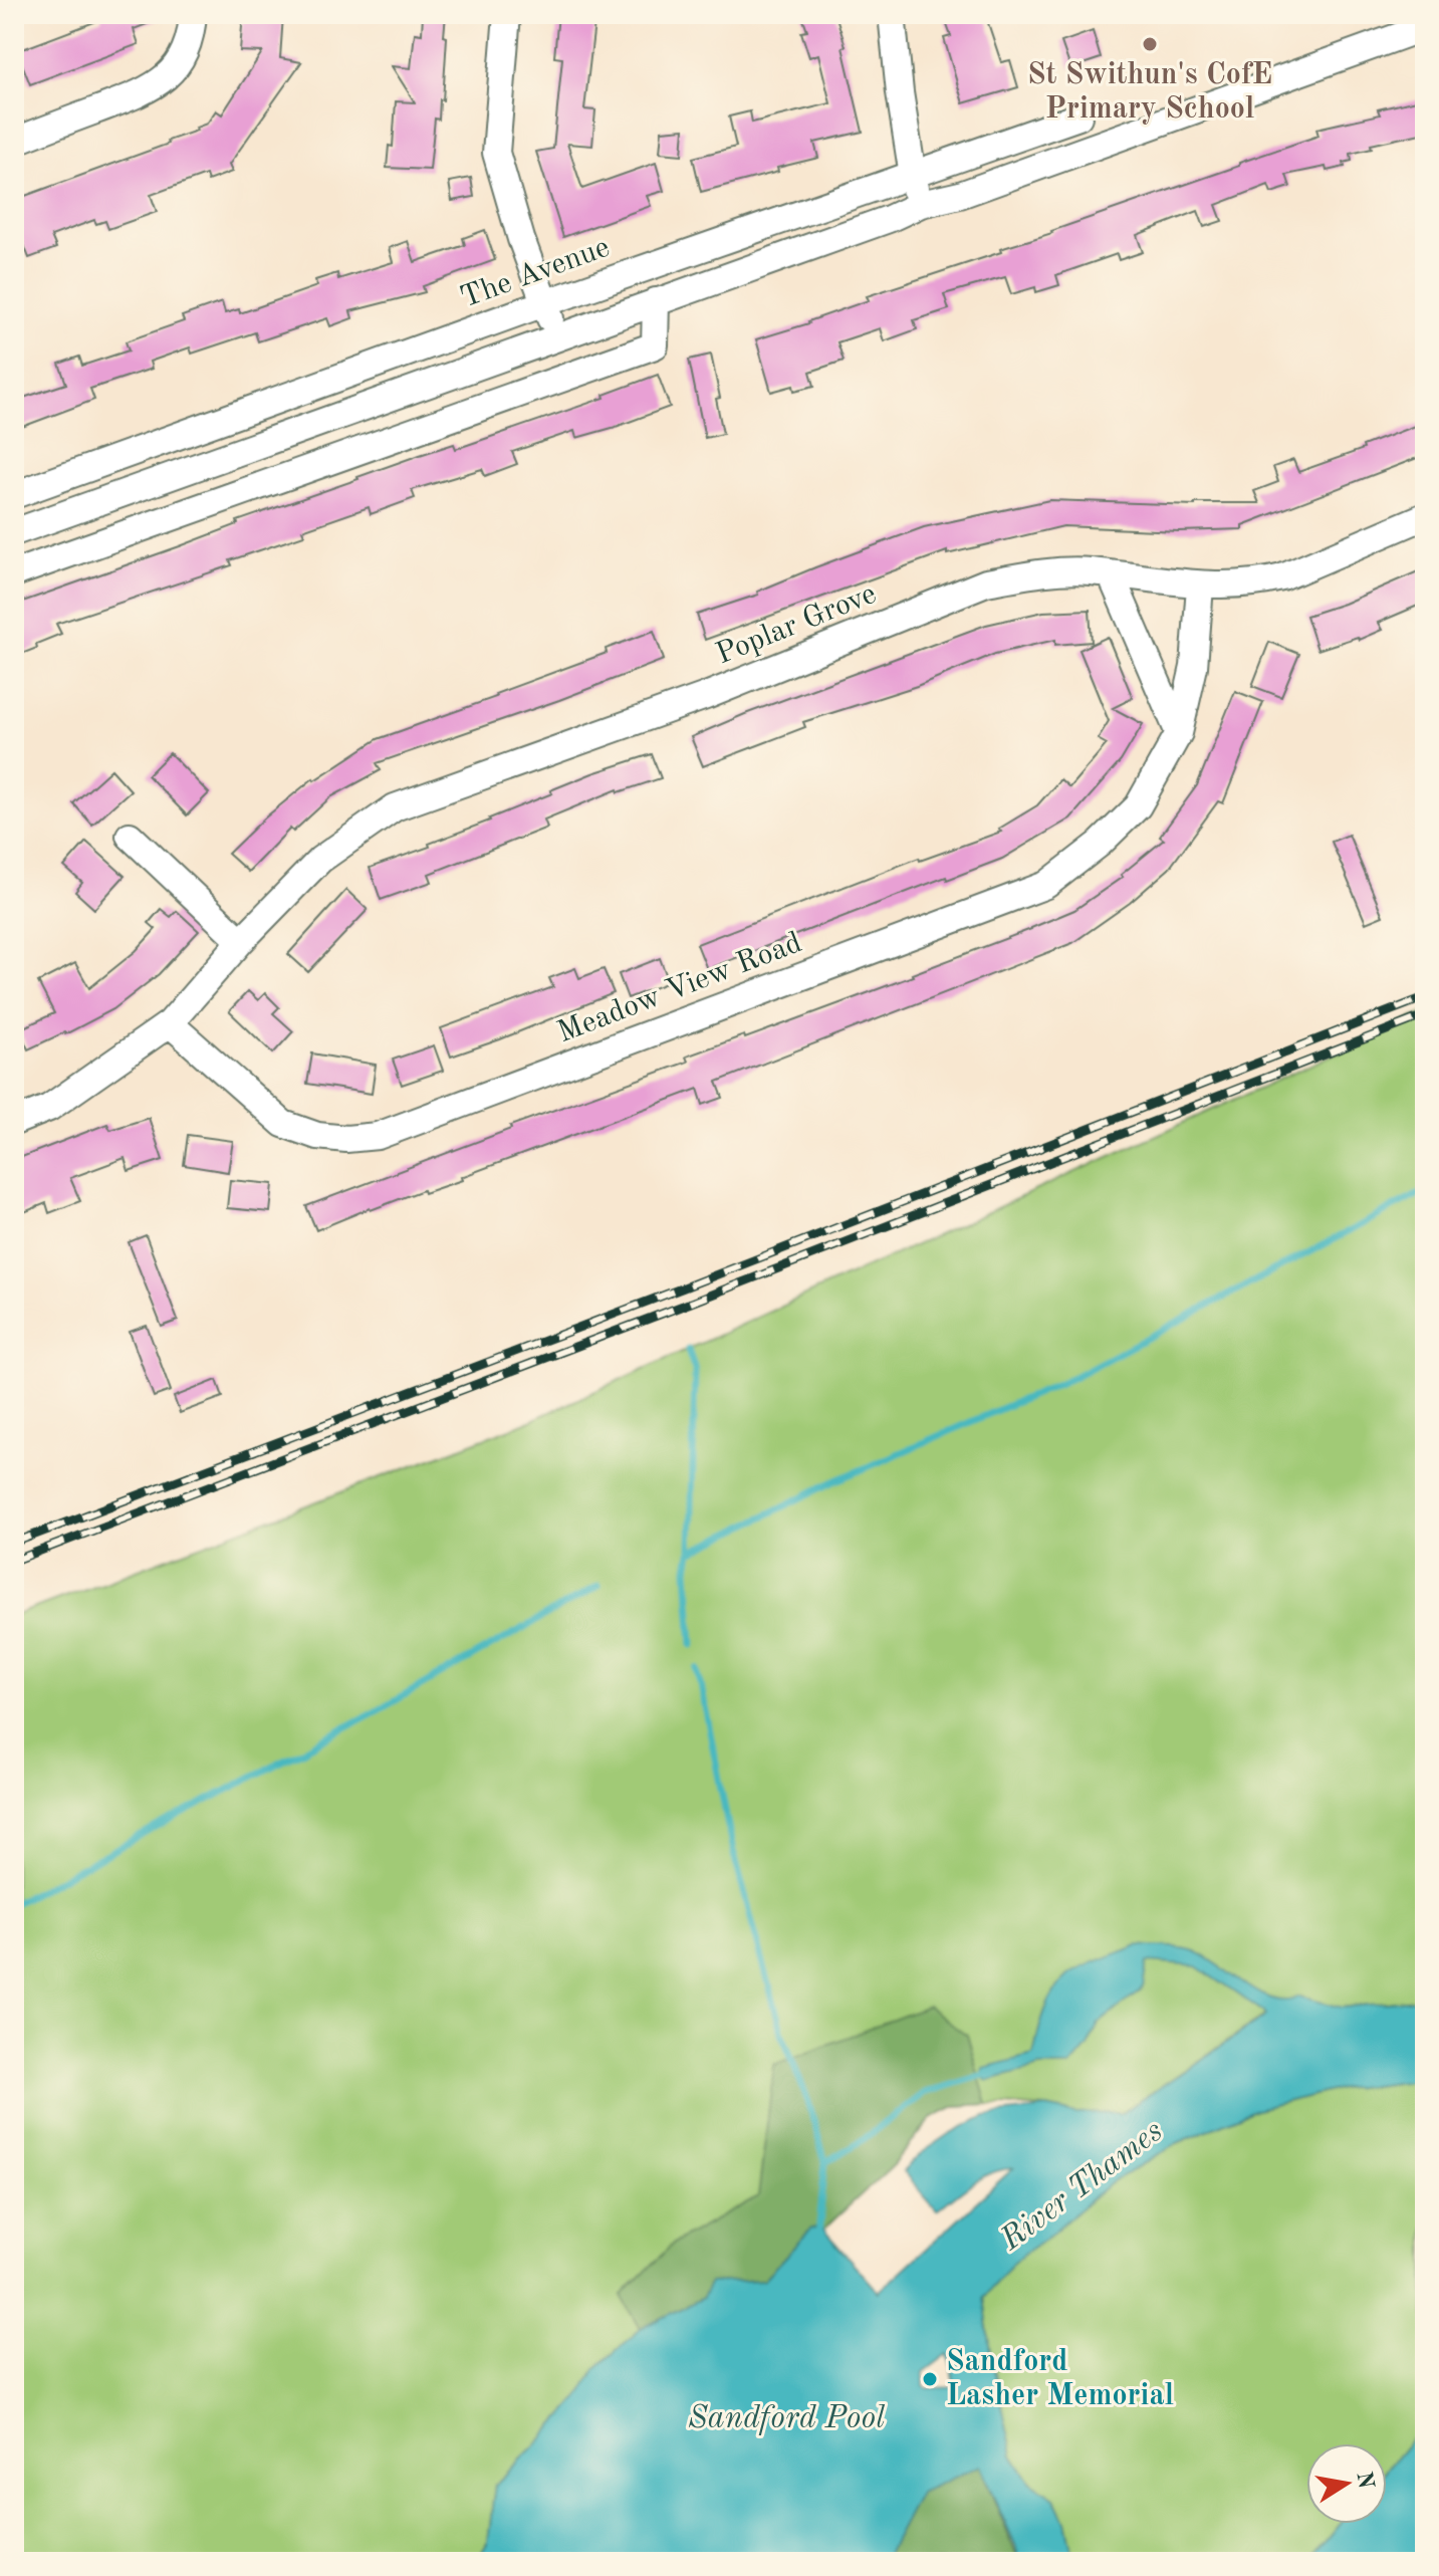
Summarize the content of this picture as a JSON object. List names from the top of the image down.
{
  "streets": {
    "street": ["The Avenue", "Poplar Grove", "Meadow View Road"]
  },
  "crossings": [
    ["Poplar Grove", "Meadow View Road"]
  ],
  "water": ["River Thames", "Sandford Pool"],
  "places": ["St Swithun's CofE Primary School", "Sandford Lasher Memorial"],
  "north": "right"
}
